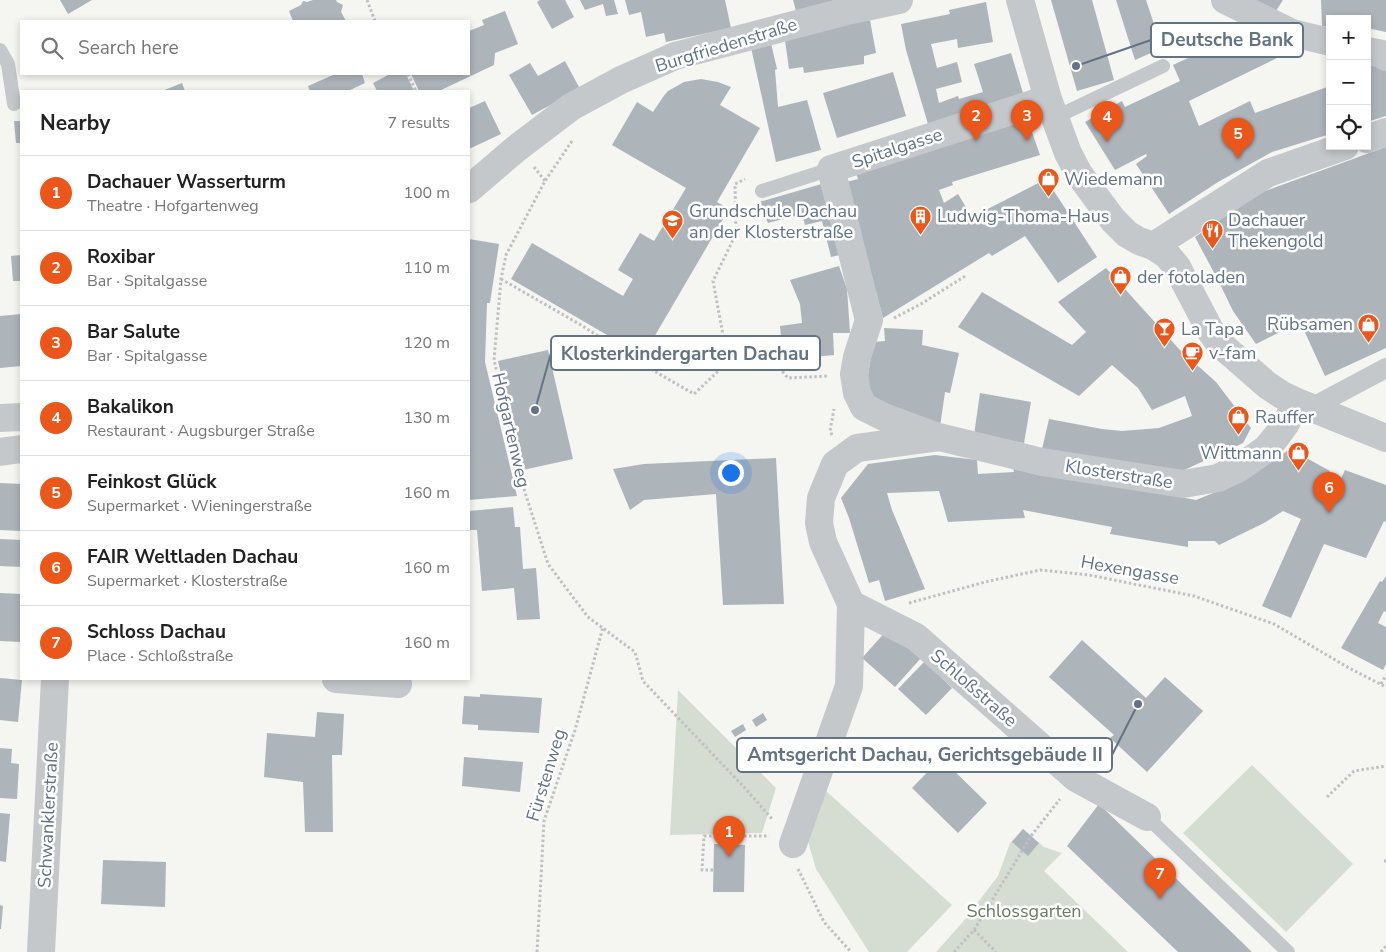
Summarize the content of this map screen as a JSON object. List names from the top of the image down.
{
  "streets": {
    "street": [
      "Burgfriedenstraße",
      "Spitalgasse",
      "Klosterstraße",
      "Schloßstraße",
      "Schwanklerstraße"
    ],
    "path": ["Hofgartenweg", "Hexengasse", "Fürstenweg"]
  },
  "crossings": [
    ["Spitalgasse", "Klosterstraße"],
    ["Hofgartenweg", "Fürstenweg"],
    ["Klosterstraße", "Schloßstraße"]
  ],
  "parks": ["Schlossgarten"],
  "places": {
    "other": ["Deutsche Bank", "Klosterkindergarten Dachau", "Amtsgericht Dachau, Gerichtsgebäude II"],
    "shop": [
      "Wiedemann",
      "der fotoladen",
      "Rübsamen",
      "Rauffer",
      "Wittmann"
    ],
    "building": ["Ludwig-Thoma-Haus"],
    "school or university": ["Grundschule Dachau an der Klosterstraße"],
    "restaurant": ["Dachauer Thekengold"],
    "bar": ["La Tapa"],
    "cafe": ["v-fam"]
  },
  "page": {
    "map_buttons": ["+", "−"],
    "search": "Search here",
    "heading": ["Nearby", "7 results"],
    "pins": [
      "2",
      "3",
      "4",
      "5",
      "6",
      "1",
      "7"
    ],
    "list": [
      {
        "mark": "1",
        "name": "Dachauer Wasserturm",
        "note": "Theatre · Hofgartenweg",
        "value": "100 m"
      },
      {
        "mark": "2",
        "name": "Roxibar",
        "note": "Bar · Spitalgasse",
        "value": "110 m"
      },
      {
        "mark": "3",
        "name": "Bar Salute",
        "note": "Bar · Spitalgasse",
        "value": "120 m"
      },
      {
        "mark": "4",
        "name": "Bakalikon",
        "note": "Restaurant · Augsburger Straße",
        "value": "130 m"
      },
      {
        "mark": "5",
        "name": "Feinkost Glück",
        "note": "Supermarket · Wieningerstraße",
        "value": "160 m"
      },
      {
        "mark": "6",
        "name": "FAIR Weltladen Dachau",
        "note": "Supermarket · Klosterstraße",
        "value": "160 m"
      },
      {
        "mark": "7",
        "name": "Schloss Dachau",
        "note": "Place · Schloßstraße",
        "value": "160 m"
      }
    ]
  }
}
